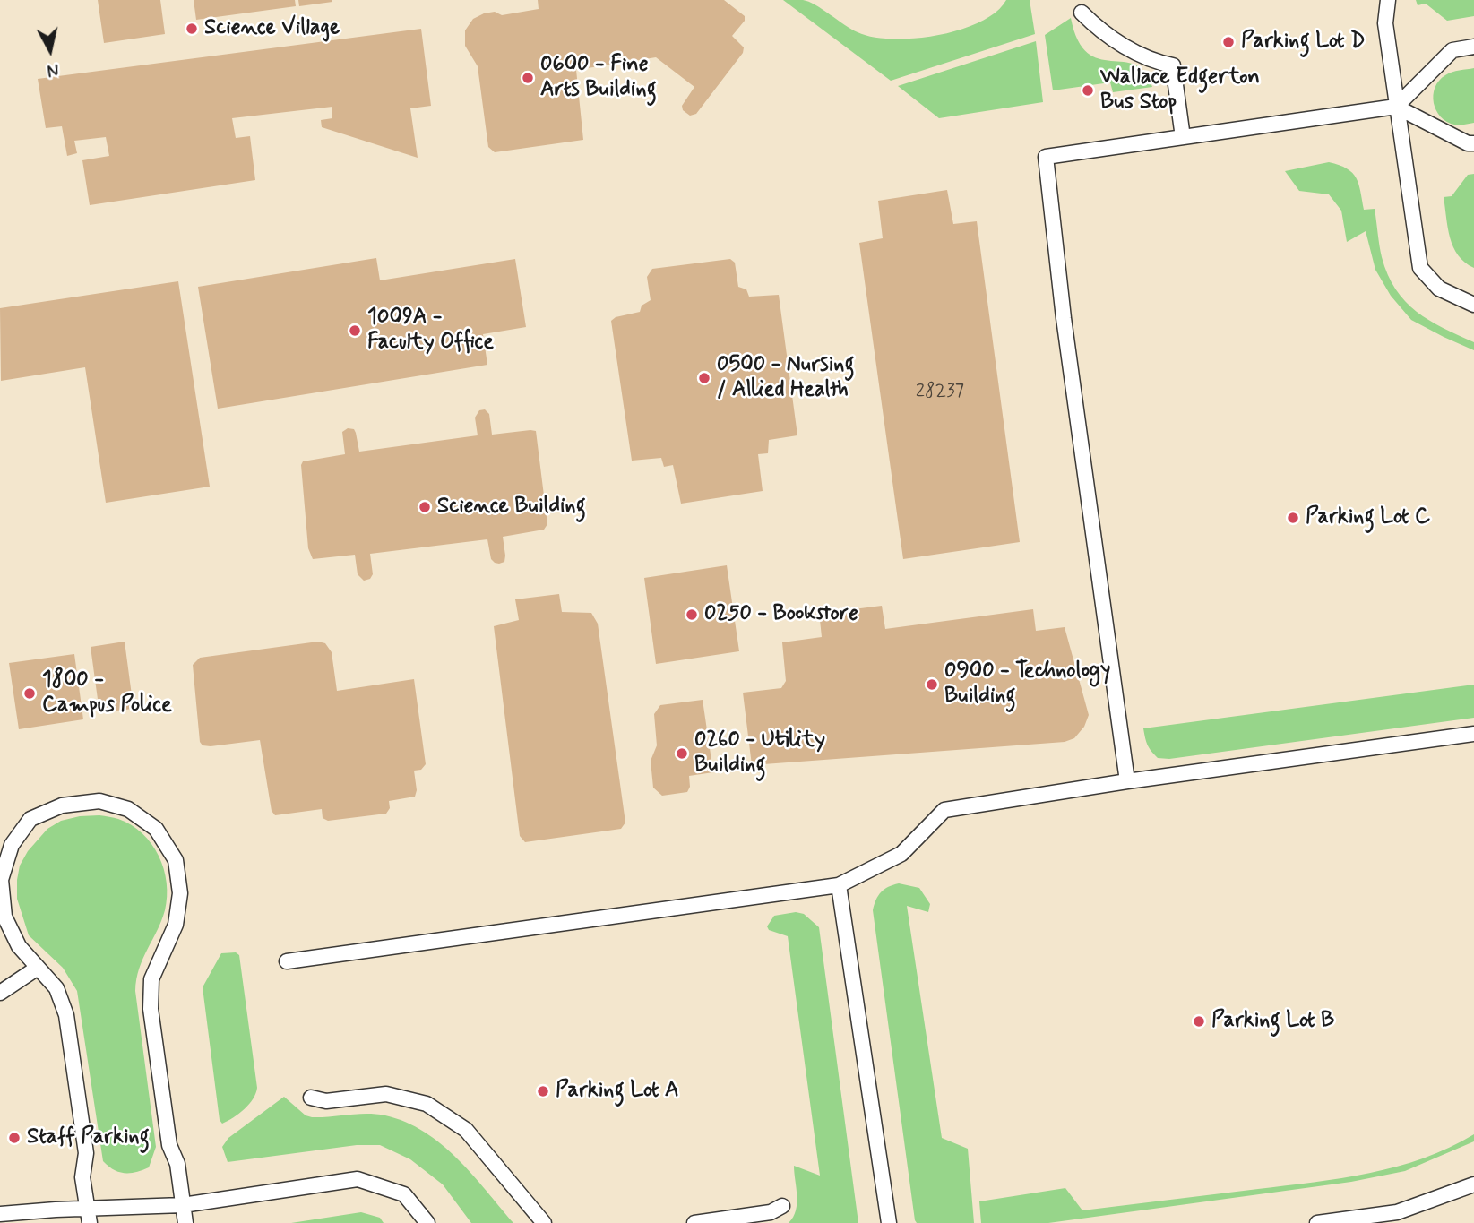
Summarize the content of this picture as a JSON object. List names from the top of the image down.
{
  "places": [
    "Science Village",
    "Parking Lot D",
    "0600 - Fine Arts Building",
    "Wallace Edgerton Bus Stop",
    "1009A - Faculty Office",
    "0500 - Nursing / Allied Health",
    "Science Building",
    "Parking Lot C",
    "0250 - Bookstore",
    "0900 - Technology Building",
    "1800 - Campus Police",
    "0260 - Utility Building",
    "Parking Lot B",
    "Parking Lot A",
    "Staff Parking"
  ],
  "house_numbers": ["28237"],
  "north": "bottom"
}
